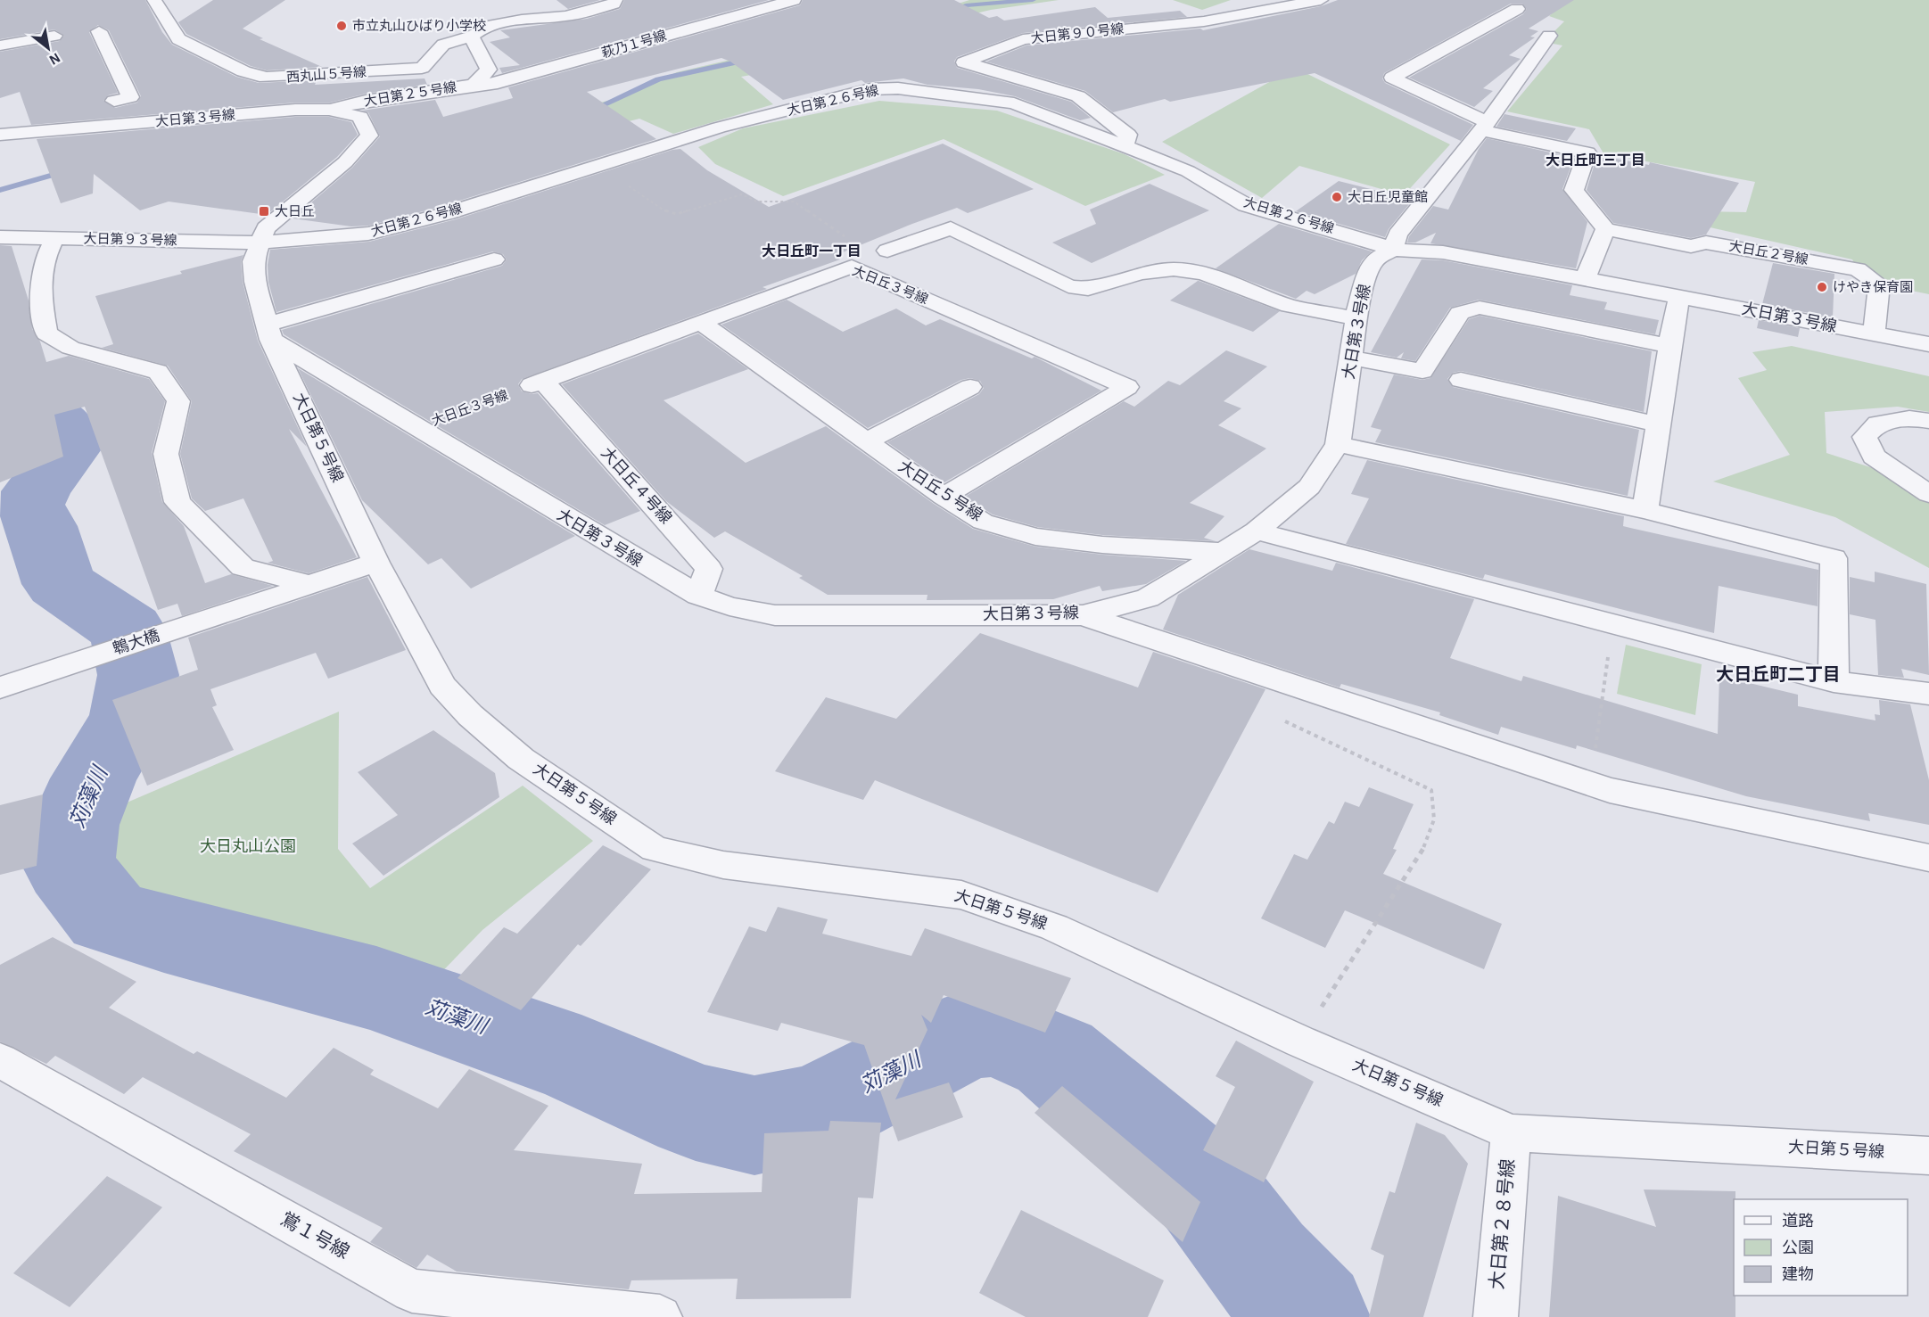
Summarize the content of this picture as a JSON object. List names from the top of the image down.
{
  "streets": {
    "street": [
      "大日第９０号線",
      "萩乃１号線",
      "西丸山５号線",
      "大日第２５号線",
      "大日第２６号線",
      "大日第３号線",
      "大日第９３号線",
      "大日丘２号線",
      "大日丘３号線",
      "大日第５号線",
      "大日丘４号線",
      "大日丘５号線",
      "鵯大橋",
      "大日第２８号線",
      "鴬１号線"
    ]
  },
  "crossings": [
    ["大日第９０号線", "大日第２６号線"],
    ["萩乃１号線", "大日第２５号線"],
    ["西丸山５号線", "大日第２５号線"],
    ["大日第２５号線", "大日第３号線"],
    ["大日第２６号線", "大日第３号線"],
    ["大日第２６号線", "大日第９３号線"],
    ["大日第３号線", "大日第９３号線"],
    ["大日第３号線", "大日丘２号線"],
    ["大日第３号線", "大日丘３号線"],
    ["大日第３号線", "大日第５号線"],
    ["大日第３号線", "大日丘４号線"],
    ["大日第３号線", "大日丘５号線"],
    ["大日丘３号線", "大日丘４号線"],
    ["大日丘３号線", "大日丘５号線"],
    ["大日第５号線", "鵯大橋"],
    ["大日第５号線", "大日第２８号線"]
  ],
  "districts": ["大日丘町三丁目", "大日丘町一丁目", "大日丘町二丁目"],
  "water": ["苅藻川"],
  "parks": ["大日丸山公園"],
  "places": {
    "other": ["市立丸山ひばり小学校", "大日丘児童館", "けやき保育園"],
    "transit": ["大日丘"]
  },
  "legend": ["道路", "公園", "建物"],
  "north": "bottom right"
}
